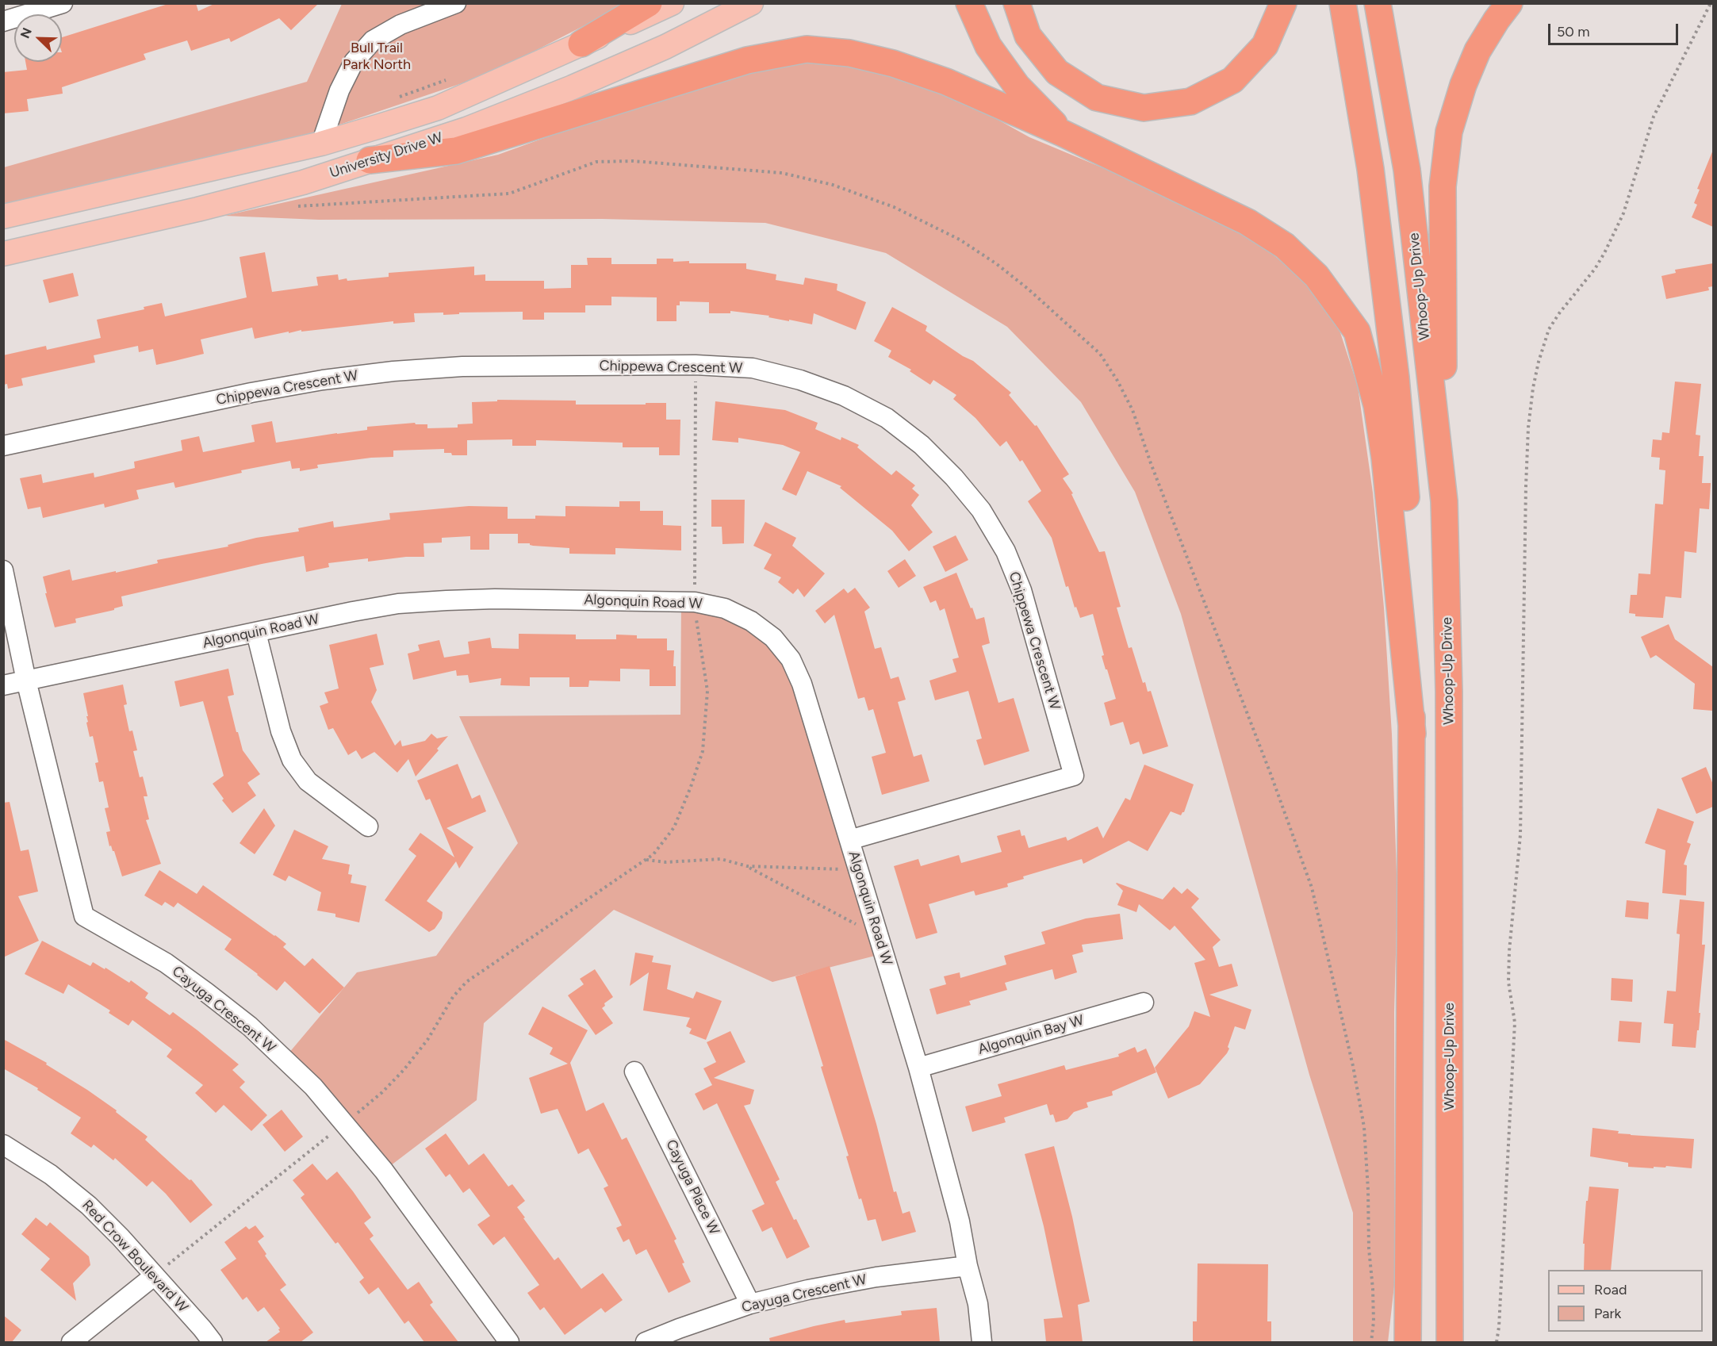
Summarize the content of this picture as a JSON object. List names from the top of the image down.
{
  "streets": {
    "highway": ["Whoop-Up Drive"],
    "main road": ["University Drive W"],
    "street": [
      "Chippewa Crescent W",
      "Algonquin Road W",
      "Cayuga Crescent W",
      "Algonquin Bay W",
      "Cayuga Place W",
      "Red Crow Boulevard W"
    ]
  },
  "crossings": [
    ["Chippewa Crescent W", "Algonquin Road W"],
    ["Algonquin Road W", "Cayuga Crescent W"],
    ["Algonquin Road W", "Algonquin Bay W"],
    ["Cayuga Crescent W", "Cayuga Place W"]
  ],
  "parks": ["Bull Trail Park North"],
  "legend": ["Road", "Park"],
  "scale_bar": "50 m",
  "north": "top left"
}
